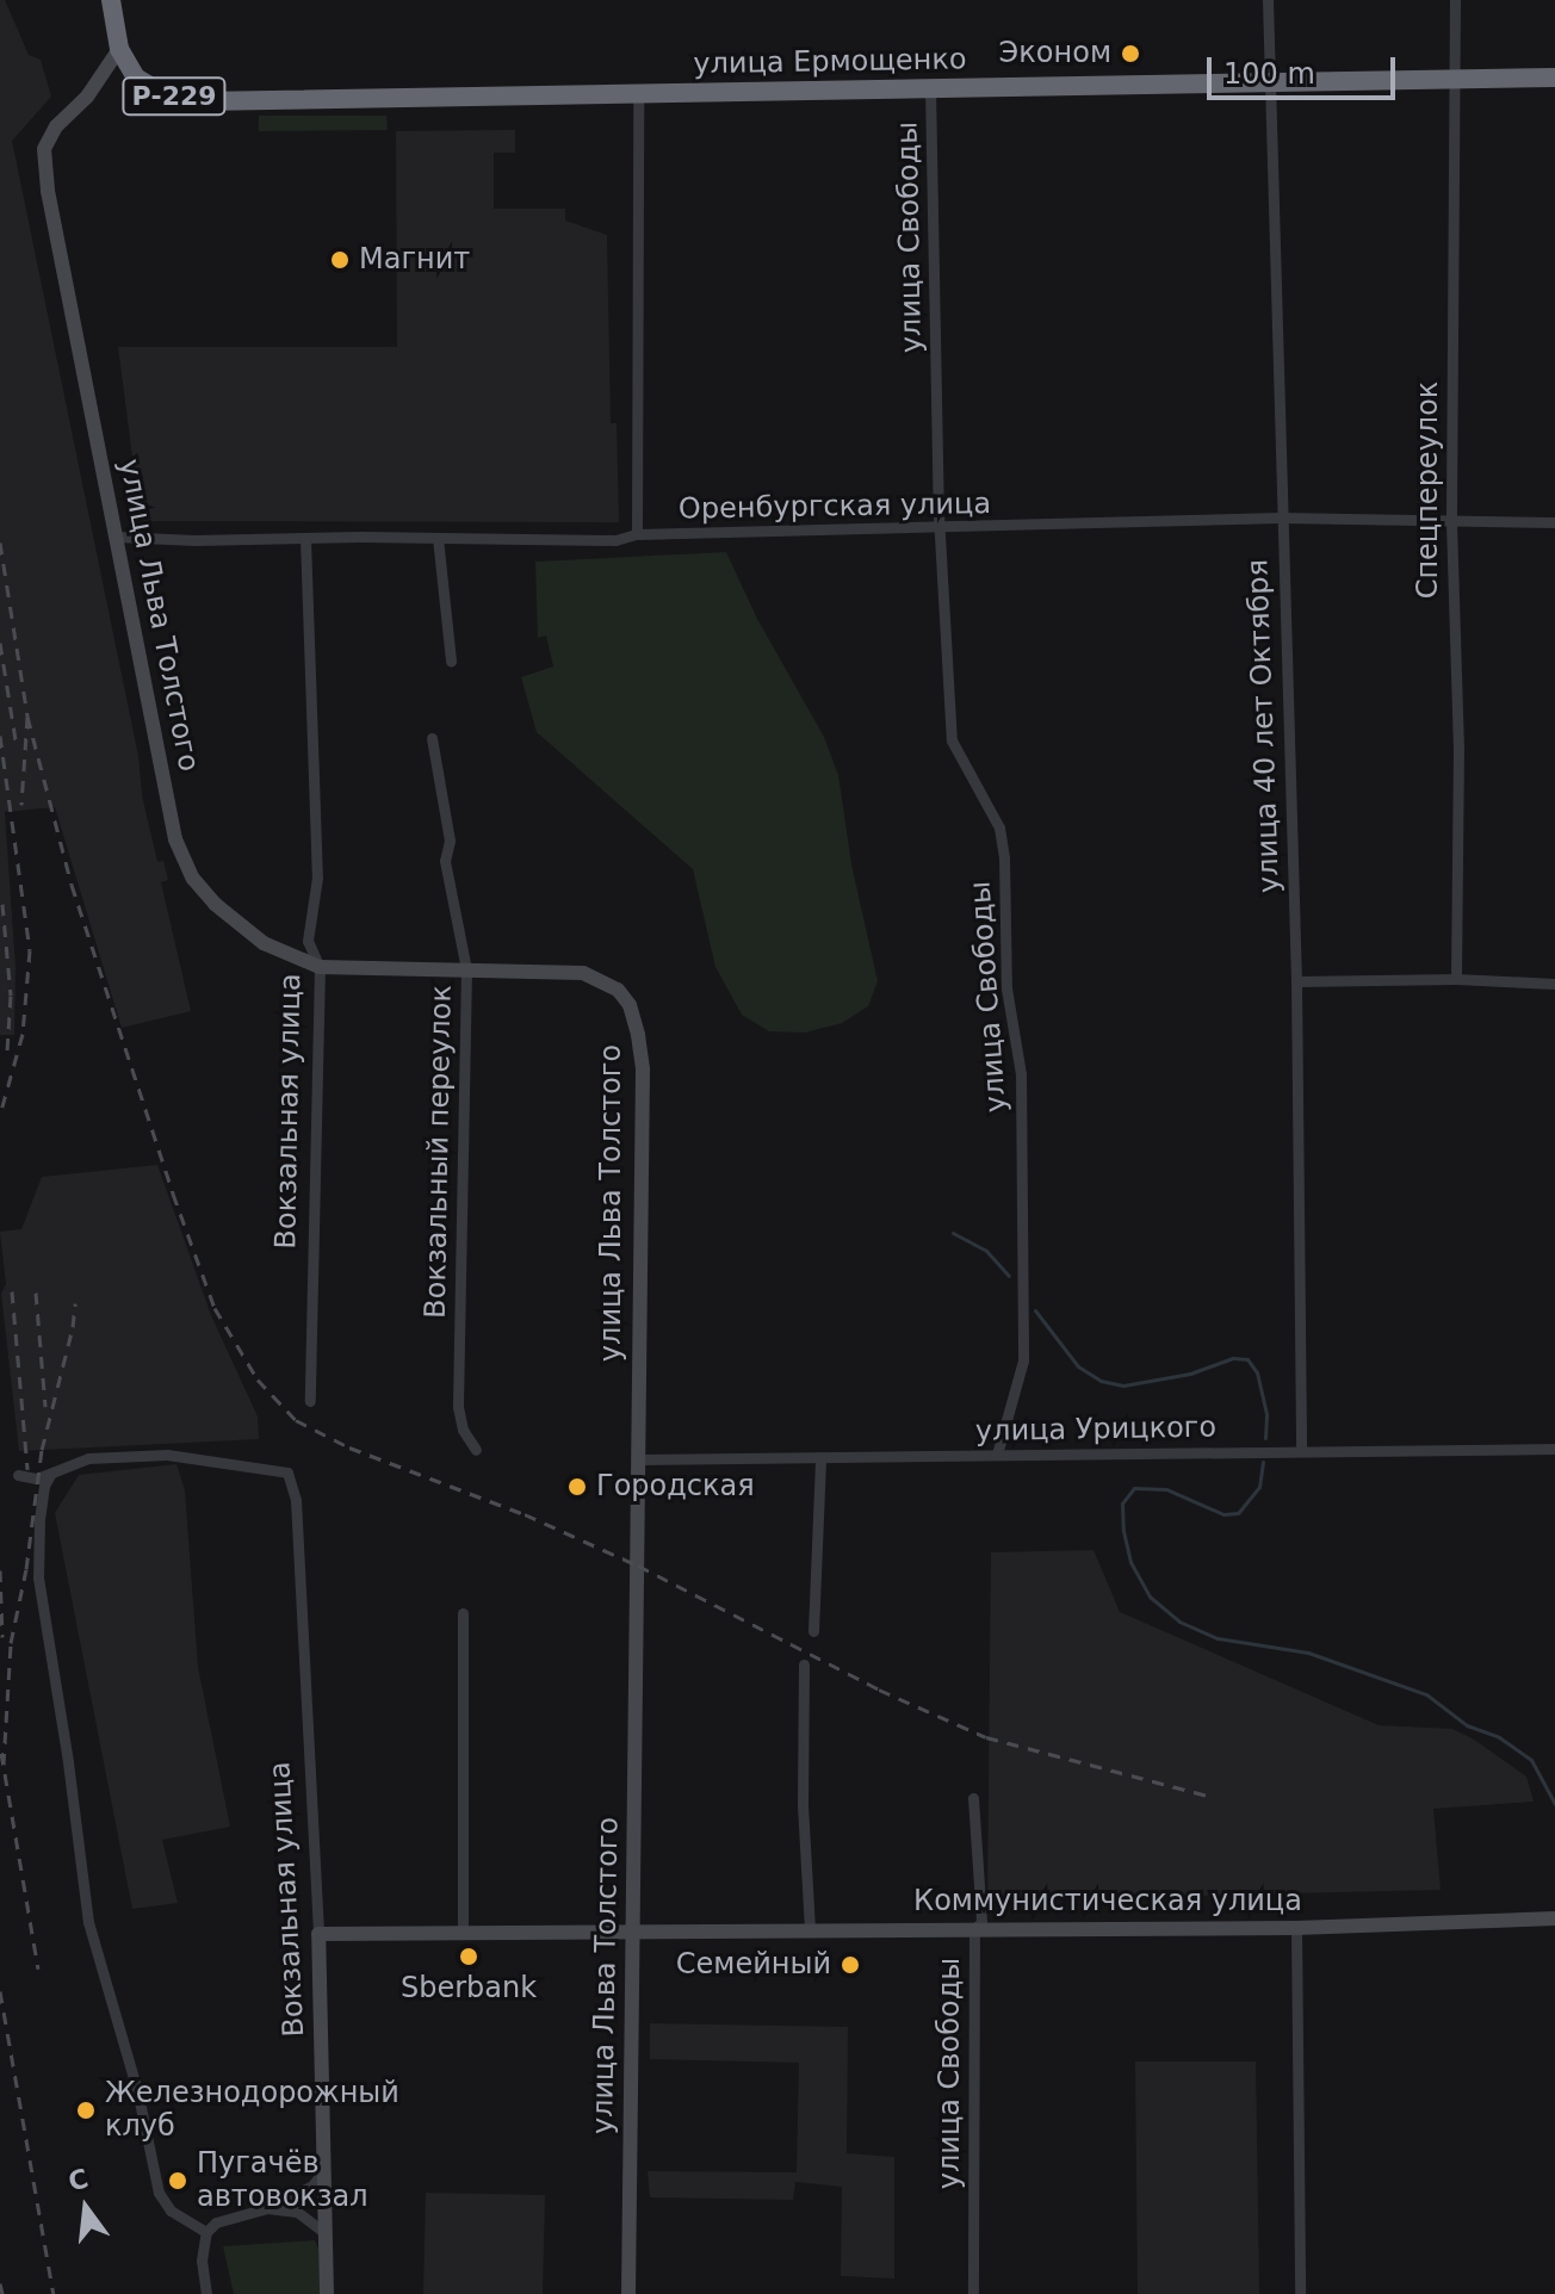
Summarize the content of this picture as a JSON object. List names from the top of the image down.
{
  "streets": {
    "highway": ["улица Ермощенко", "Р-229"],
    "street": [
      "улица Свободы",
      "Спецпереулок",
      "Оренбургская улица",
      "улица Льва Толстого",
      "улица 40 лет Октября",
      "Вокзальная улица",
      "Вокзальный переулок",
      "улица Урицкого",
      "Коммунистическая улица"
    ]
  },
  "crossings": [
    ["улица Ермощенко", "Р-229"],
    ["улица Ермощенко", "улица Свободы"],
    ["улица Ермощенко", "Спецпереулок"],
    ["улица Ермощенко", "улица Льва Толстого"],
    ["улица Ермощенко", "улица 40 лет Октября"],
    ["Р-229", "улица Льва Толстого"],
    ["улица Свободы", "Оренбургская улица"],
    ["улица Свободы", "улица Урицкого"],
    ["улица Свободы", "Коммунистическая улица"],
    ["Спецпереулок", "Оренбургская улица"],
    ["Оренбургская улица", "улица Льва Толстого"],
    ["Оренбургская улица", "улица 40 лет Октября"],
    ["Оренбургская улица", "Вокзальная улица"],
    ["улица Льва Толстого", "Вокзальная улица"],
    ["улица Льва Толстого", "Вокзальный переулок"],
    ["улица Льва Толстого", "улица Урицкого"],
    ["улица Льва Толстого", "Коммунистическая улица"],
    ["улица 40 лет Октября", "улица Урицкого"]
  ],
  "places": [
    "Эконом",
    "Магнит",
    "Городская",
    "Sberbank",
    "Семейный",
    "Железнодорожный клуб",
    "Пугачёв автовокзал"
  ],
  "scale_bar": "100 m",
  "north": "top"
}
